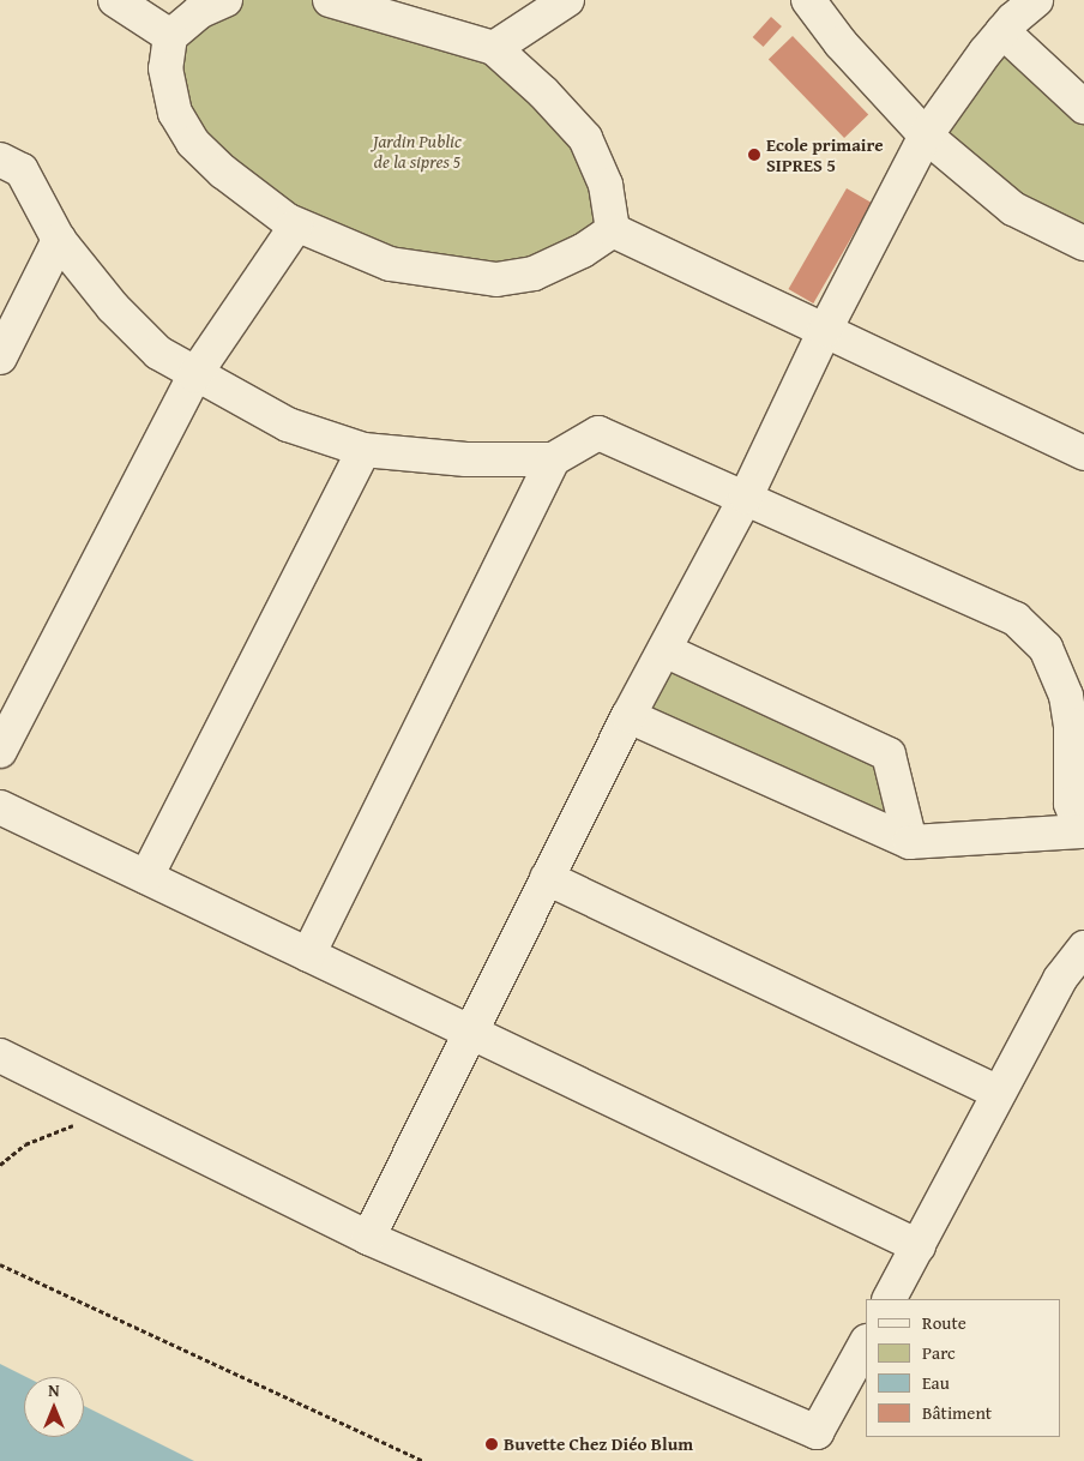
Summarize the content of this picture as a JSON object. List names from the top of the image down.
{
  "parks": ["Jardin Public de la sipres 5"],
  "places": ["Ecole primaire SIPRES 5", "Buvette Chez Diéo Blum"],
  "legend": [
    "Route",
    "Parc",
    "Eau",
    "Bâtiment"
  ],
  "north": "top"
}
